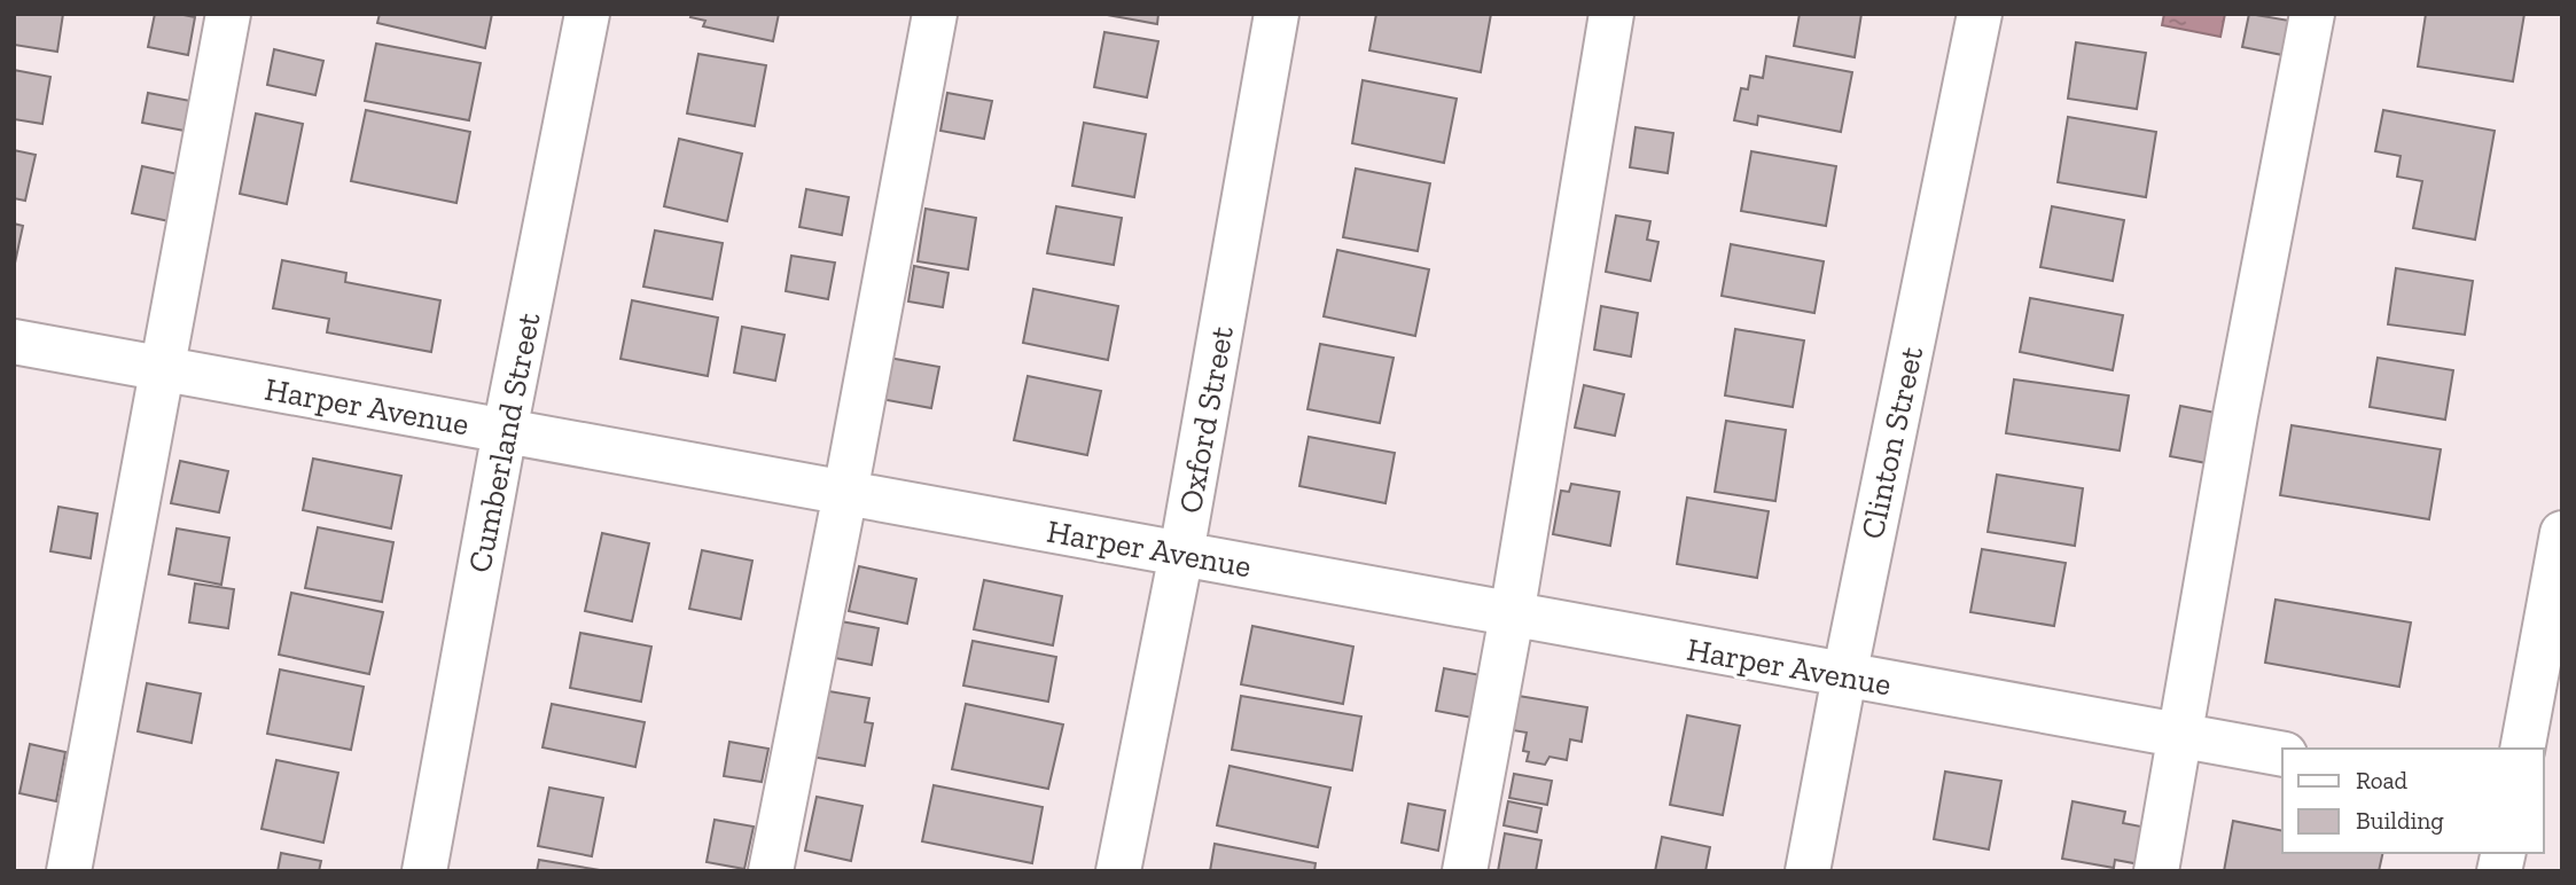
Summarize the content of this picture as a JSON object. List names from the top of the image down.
{
  "streets": {
    "street": [
      "Harper Avenue",
      "Oxford Street",
      "Cumberland Street",
      "Clinton Street"
    ]
  },
  "crossings": [
    ["Harper Avenue", "Oxford Street"],
    ["Harper Avenue", "Cumberland Street"],
    ["Harper Avenue", "Clinton Street"]
  ],
  "legend": ["Road", "Building"]
}
